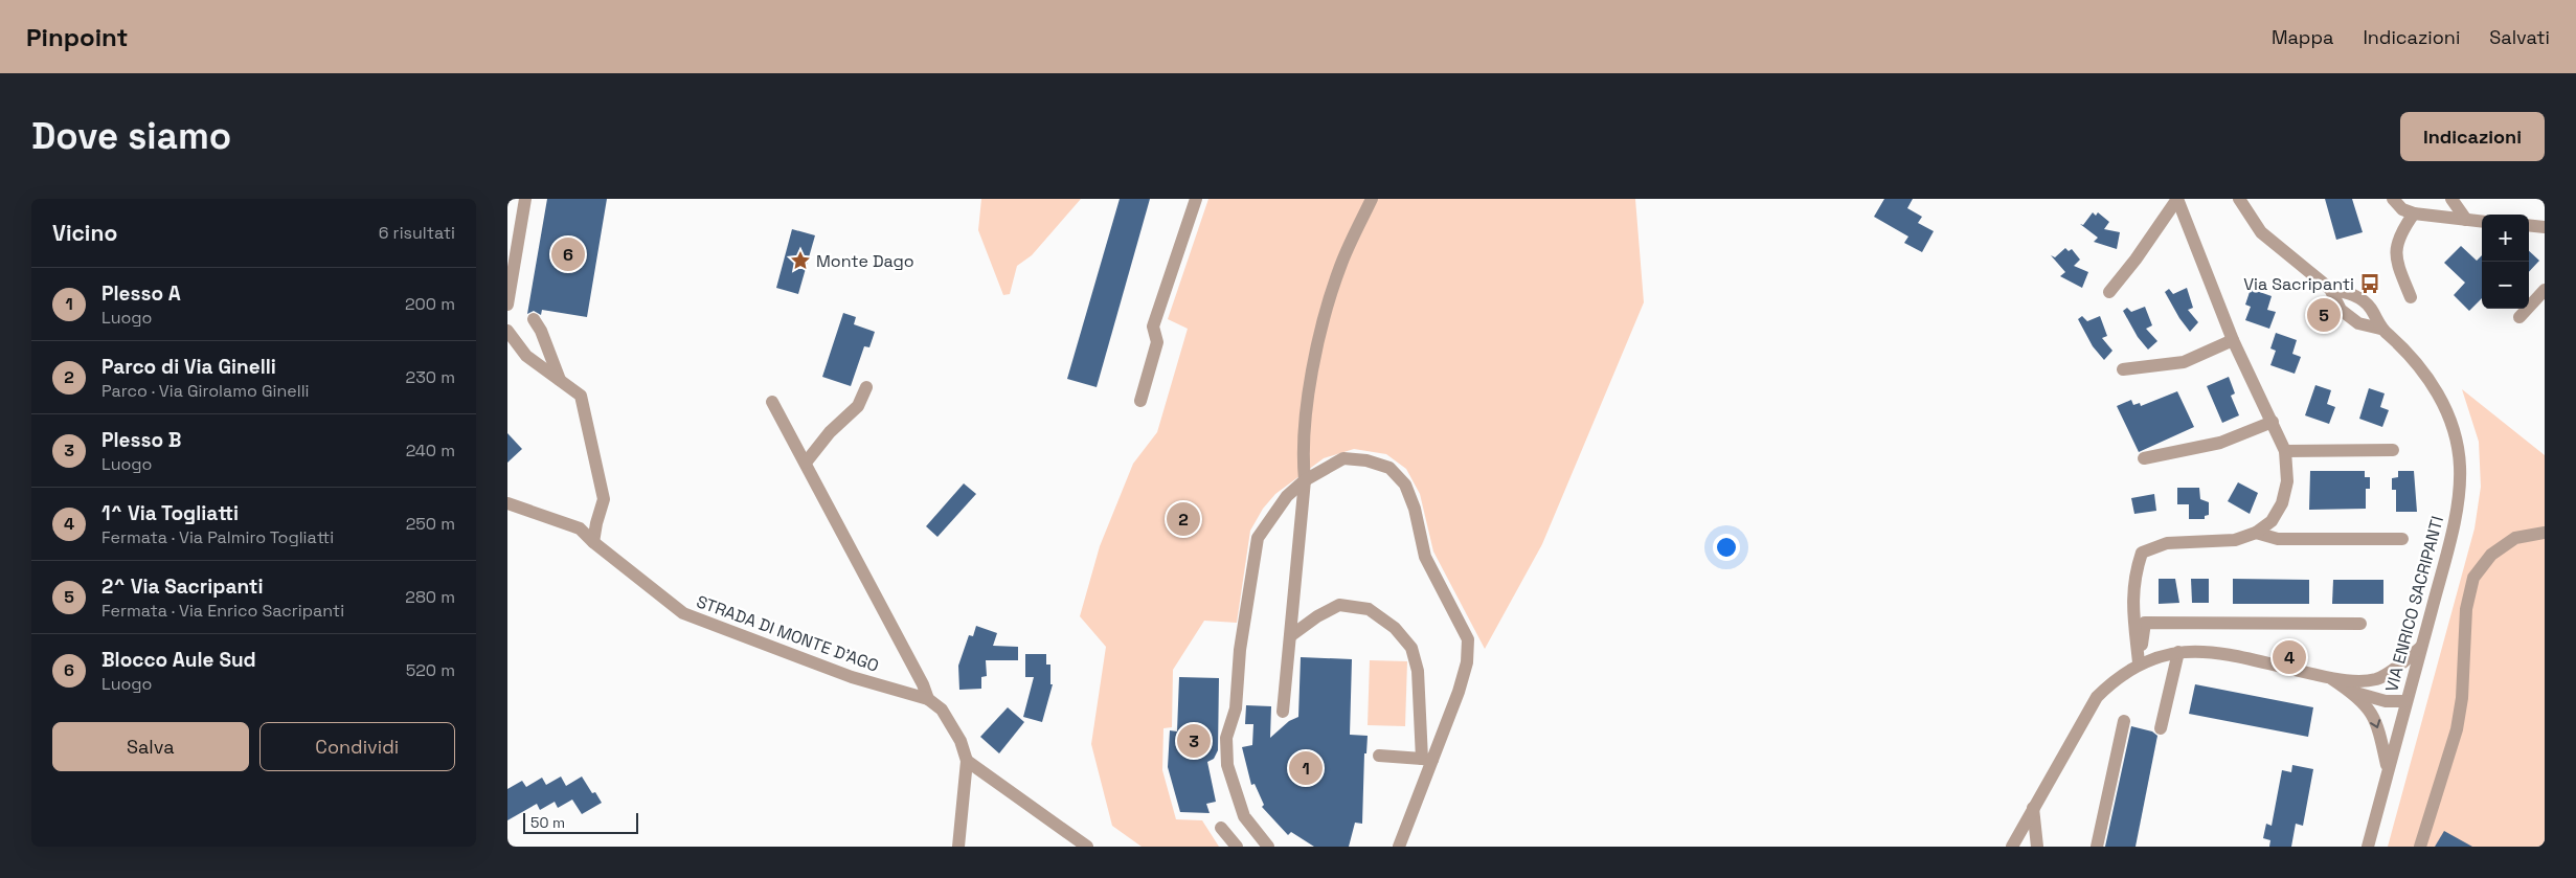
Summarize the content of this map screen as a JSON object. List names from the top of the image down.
{
  "streets": {
    "street": ["VIA ENRICO SACRIPANTI", "STRADA DI MONTE D'AGO"]
  },
  "places": {
    "place": ["Monte Dago"],
    "bus stop": ["Via Sacripanti"]
  },
  "scale_bar": "50 m",
  "page": {
    "header": "Pinpoint",
    "nav": ["Mappa", "Indicazioni", "Salvati"],
    "buttons": [
      "Indicazioni",
      ["Salva", "Condividi"]
    ],
    "title": "Dove siamo",
    "heading": ["Vicino", "6 risultati"],
    "map_buttons": ["+", "−"],
    "pins": [
      "6",
      "5",
      "2",
      "4",
      "3",
      "1"
    ],
    "list": [
      {
        "mark": "1",
        "name": "Plesso A",
        "note": "Luogo",
        "value": "200 m"
      },
      {
        "mark": "2",
        "name": "Parco di Via Ginelli",
        "note": "Parco · Via Girolamo Ginelli",
        "value": "230 m"
      },
      {
        "mark": "3",
        "name": "Plesso B",
        "note": "Luogo",
        "value": "240 m"
      },
      {
        "mark": "4",
        "name": "1^ Via Togliatti",
        "note": "Fermata · Via Palmiro Togliatti",
        "value": "250 m"
      },
      {
        "mark": "5",
        "name": "2^ Via Sacripanti",
        "note": "Fermata · Via Enrico Sacripanti",
        "value": "280 m"
      },
      {
        "mark": "6",
        "name": "Blocco Aule Sud",
        "note": "Luogo",
        "value": "520 m"
      }
    ],
    "scale": "50 m"
  }
}
